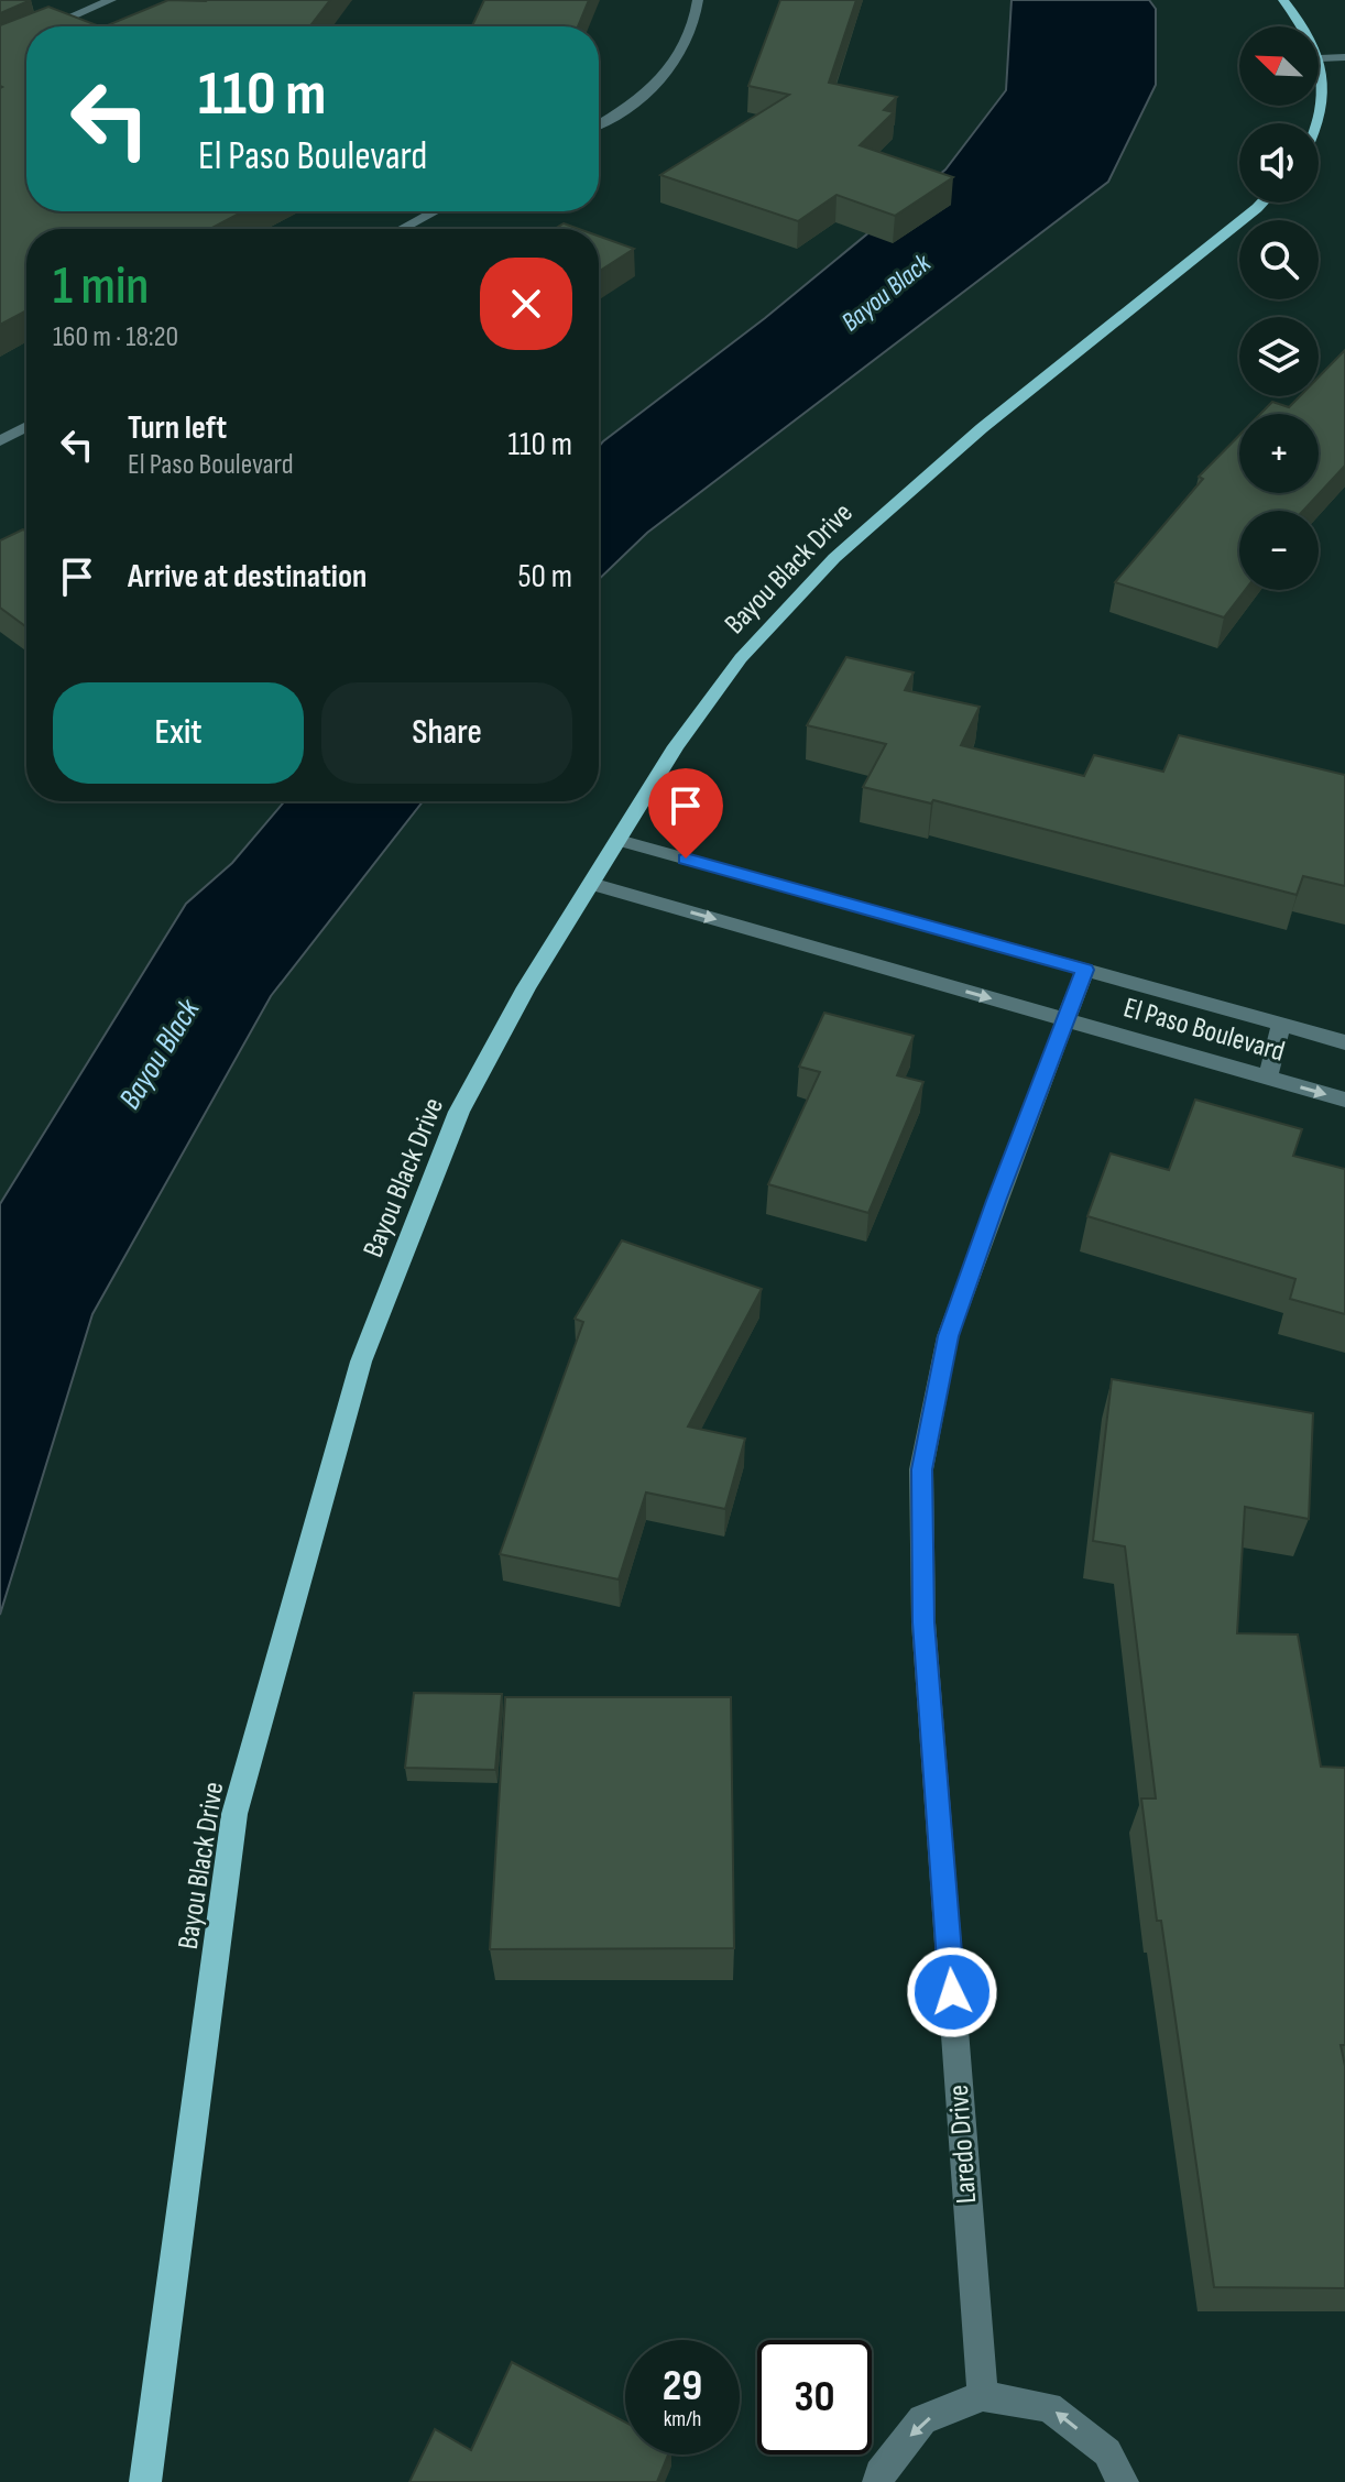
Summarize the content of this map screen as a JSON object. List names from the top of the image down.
{
  "streets": {
    "main road": ["Bayou Black Drive"],
    "street": ["El Paso Boulevard", "Laredo Drive"]
  },
  "crossings": [
    ["Bayou Black Drive", "El Paso Boulevard"],
    ["El Paso Boulevard", "Laredo Drive"]
  ],
  "water": ["Bayou Black"],
  "north": "top left",
  "page": {
    "map_buttons": ["+", "−"],
    "turn": ["110 m", "El Paso Boulevard"],
    "heading": ["1 min", "160 m · 18:20"],
    "list": [
      {
        "name": "Turn left",
        "note": "El Paso Boulevard",
        "value": "110 m"
      },
      {
        "name": "Arrive at destination",
        "value": "50 m"
      }
    ],
    "buttons": ["Exit", "Share"],
    "speed": "29 km/h",
    "limit": "30"
  }
}
